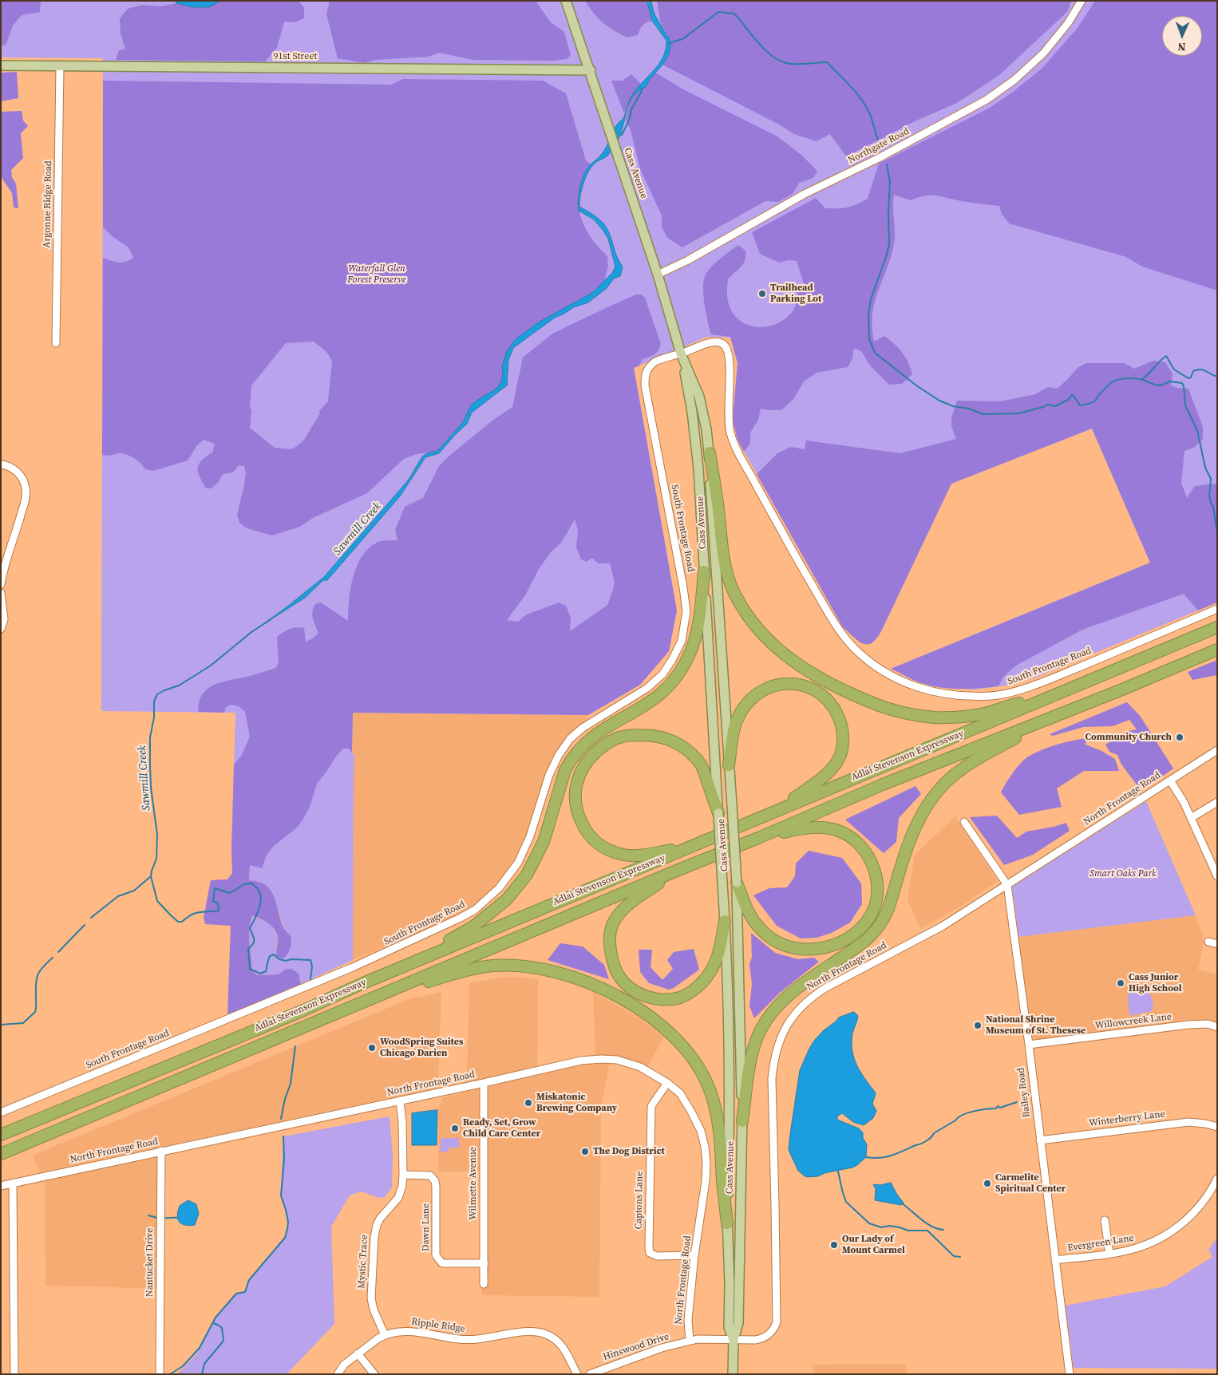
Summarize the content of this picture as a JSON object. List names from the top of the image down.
{
  "streets": {
    "highway": ["Adlai Stevenson Expressway"],
    "main road": ["91st Street", "Cass Avenue"],
    "street": [
      "Northgate Road",
      "Argonne Ridge Road",
      "South Frontage Road",
      "North Frontage Road",
      "Willowcreek Lane",
      "Bailey Road",
      "Winterberry Lane",
      "Wilmette Avenue",
      "Captons Lane",
      "Dawn Lane",
      "Evergreen Lane",
      "Mystic Trace",
      "Nantucket Drive",
      "Ripple Ridge",
      "Hinswood Drive"
    ]
  },
  "crossings": [
    ["91st Street", "Cass Avenue"],
    ["91st Street", "Argonne Ridge Road"],
    ["Northgate Road", "Cass Avenue"],
    ["Cass Avenue", "South Frontage Road"],
    ["Cass Avenue", "North Frontage Road"],
    ["North Frontage Road", "Bailey Road"],
    ["North Frontage Road", "Wilmette Avenue"],
    ["North Frontage Road", "Captons Lane"],
    ["North Frontage Road", "Mystic Trace"],
    ["North Frontage Road", "Nantucket Drive"],
    ["North Frontage Road", "Hinswood Drive"],
    ["Willowcreek Lane", "Bailey Road"],
    ["Bailey Road", "Winterberry Lane"],
    ["Bailey Road", "Evergreen Lane"],
    ["Wilmette Avenue", "Dawn Lane"],
    ["Dawn Lane", "Mystic Trace"],
    ["Mystic Trace", "Ripple Ridge"]
  ],
  "water": ["Sawmill Creek"],
  "parks": ["Waterfall Glen Forest Preserve", "Smart Oaks Park"],
  "places": [
    "Trailhead Parking Lot",
    "Community Church",
    "Cass Junior High School",
    "National Shrine Museum of St. Thesese",
    "WoodSpring Suites Chicago Darien",
    "Miskatonic Brewing Company",
    "Ready, Set, Grow Child Care Center",
    "The Dog District",
    "Carmelite Spiritual Center",
    "Our Lady of Mount Carmel"
  ],
  "north": "bottom"
}
